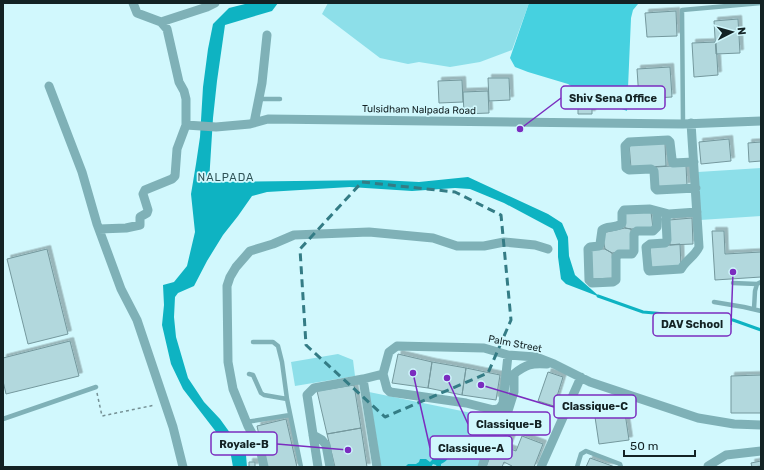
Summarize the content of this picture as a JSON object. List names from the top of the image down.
{
  "streets": {
    "street": ["Tulsidham Nalpada Road", "Palm Street"]
  },
  "districts": ["NALPADA"],
  "places": [
    "Shiv Sena Office",
    "DAV School",
    "Classique-A",
    "Classique-B",
    "Classique-C",
    "Royale-B"
  ],
  "scale_bar": "50 m",
  "north": "right"
}
